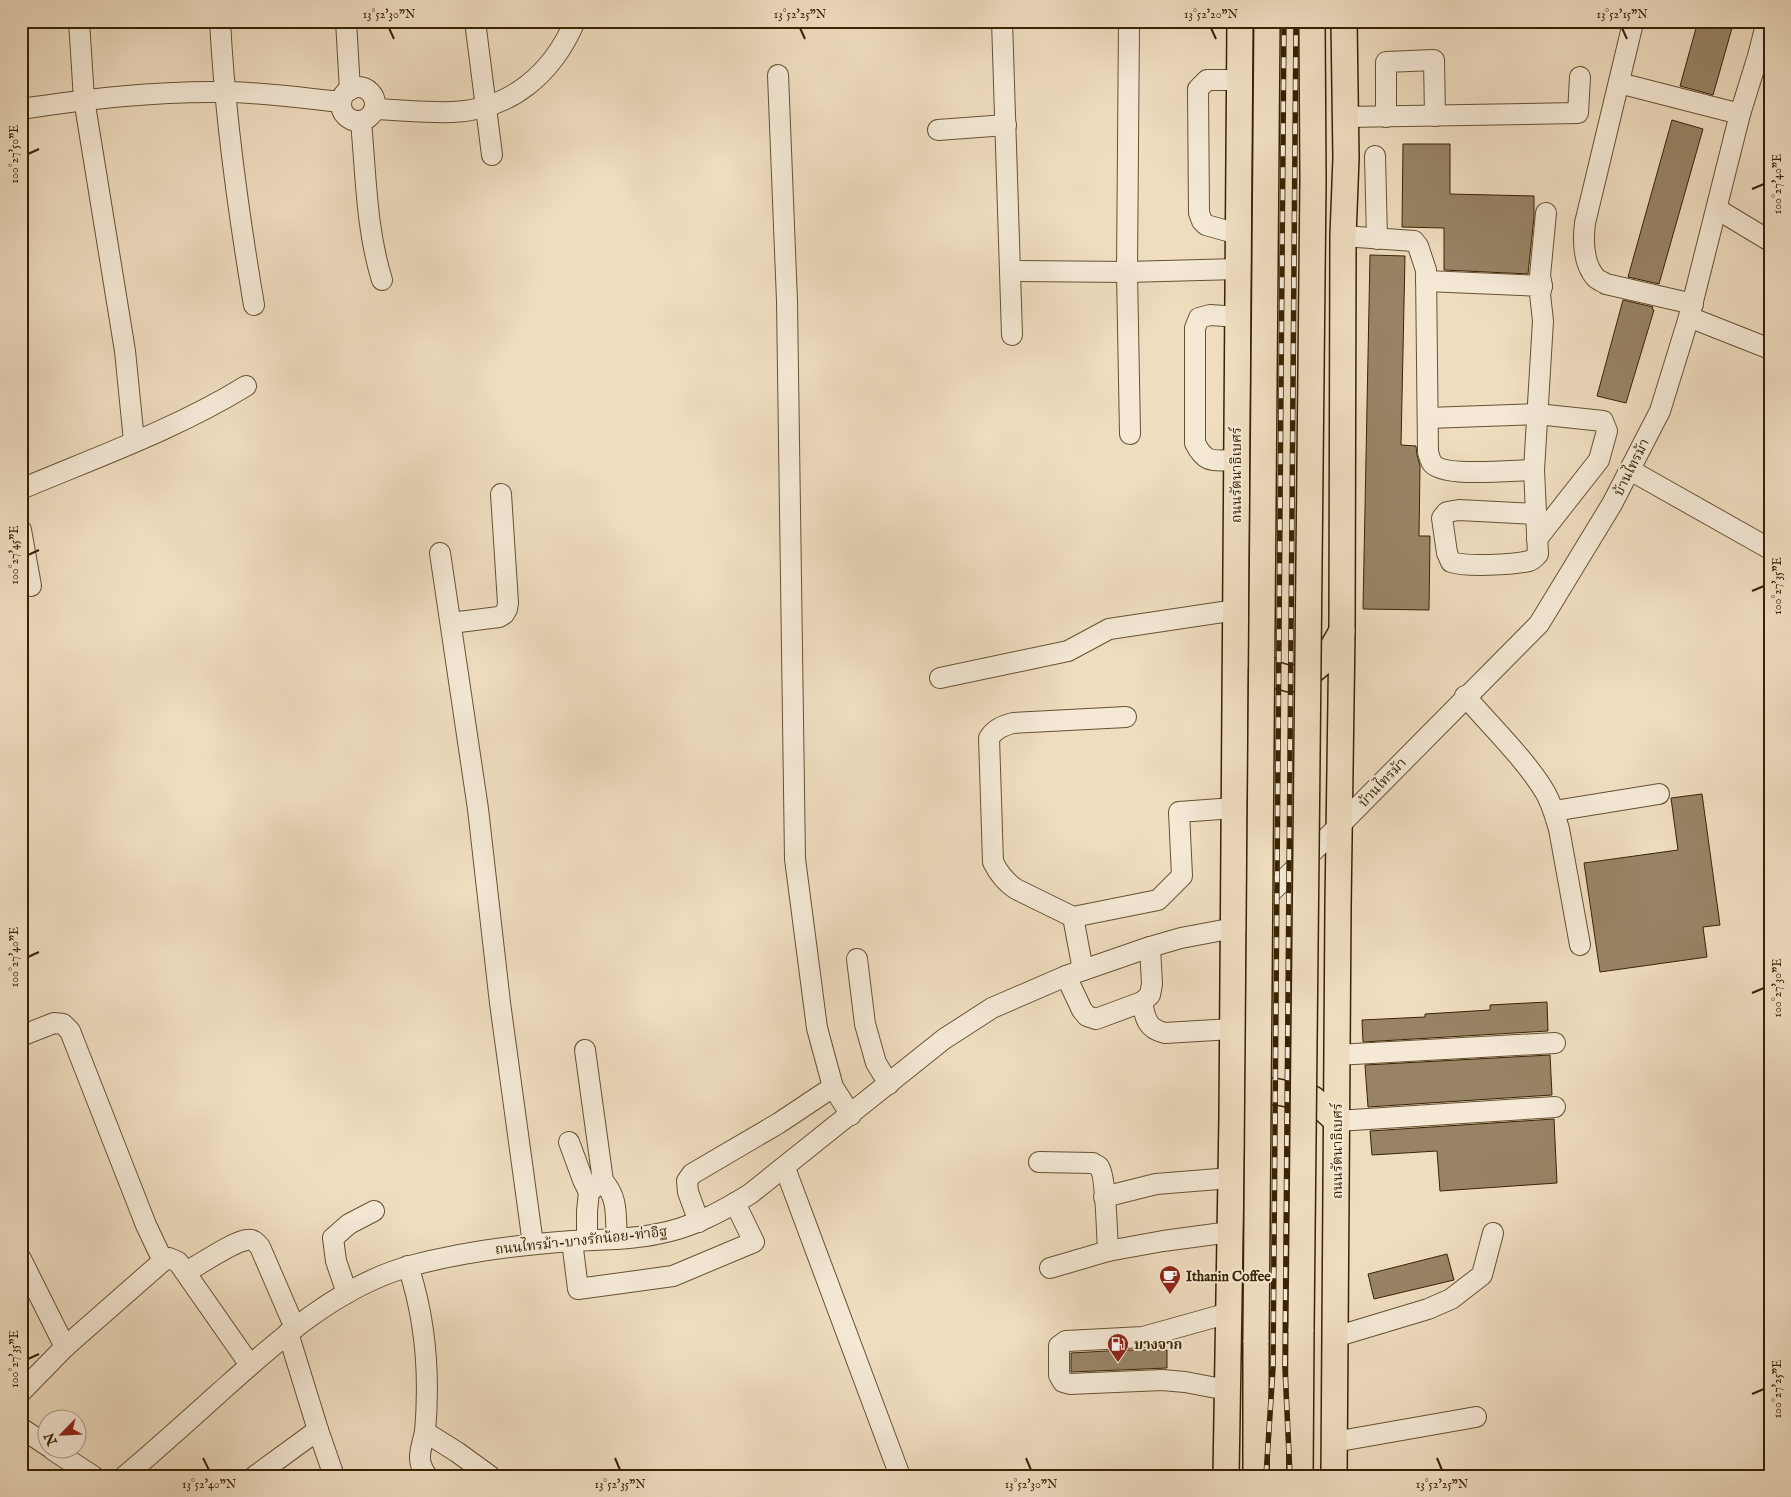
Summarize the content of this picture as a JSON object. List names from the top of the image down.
{
  "streets": {
    "main road": ["ถนนรัตนาธิเบศร์"],
    "street": ["บ้านไทรม้า", "ถนนไทรม้า-บางรักน้อย-ท่าอิฐ"]
  },
  "crossings": [
    ["บ้านไทรม้า", "ถนนรัตนาธิเบศร์"],
    ["ถนนรัตนาธิเบศร์", "ถนนไทรม้า-บางรักน้อย-ท่าอิฐ"]
  ],
  "places": {
    "cafe": ["Ithanin Coffee"],
    "fuel station": ["บางจาก"]
  },
  "north": "bottom left",
  "coordinates": [
    "13°52'30\"N",
    "13°52'25\"N",
    "13°52'20\"N",
    "13°52'15\"N",
    "100°27'50\"E",
    "100°27'40\"E",
    "100°27'45\"E",
    "100°27'35\"E",
    "100°27'30\"E",
    "100°27'25\"E",
    "13°52'40\"N",
    "13°52'35\"N"
  ]
}
